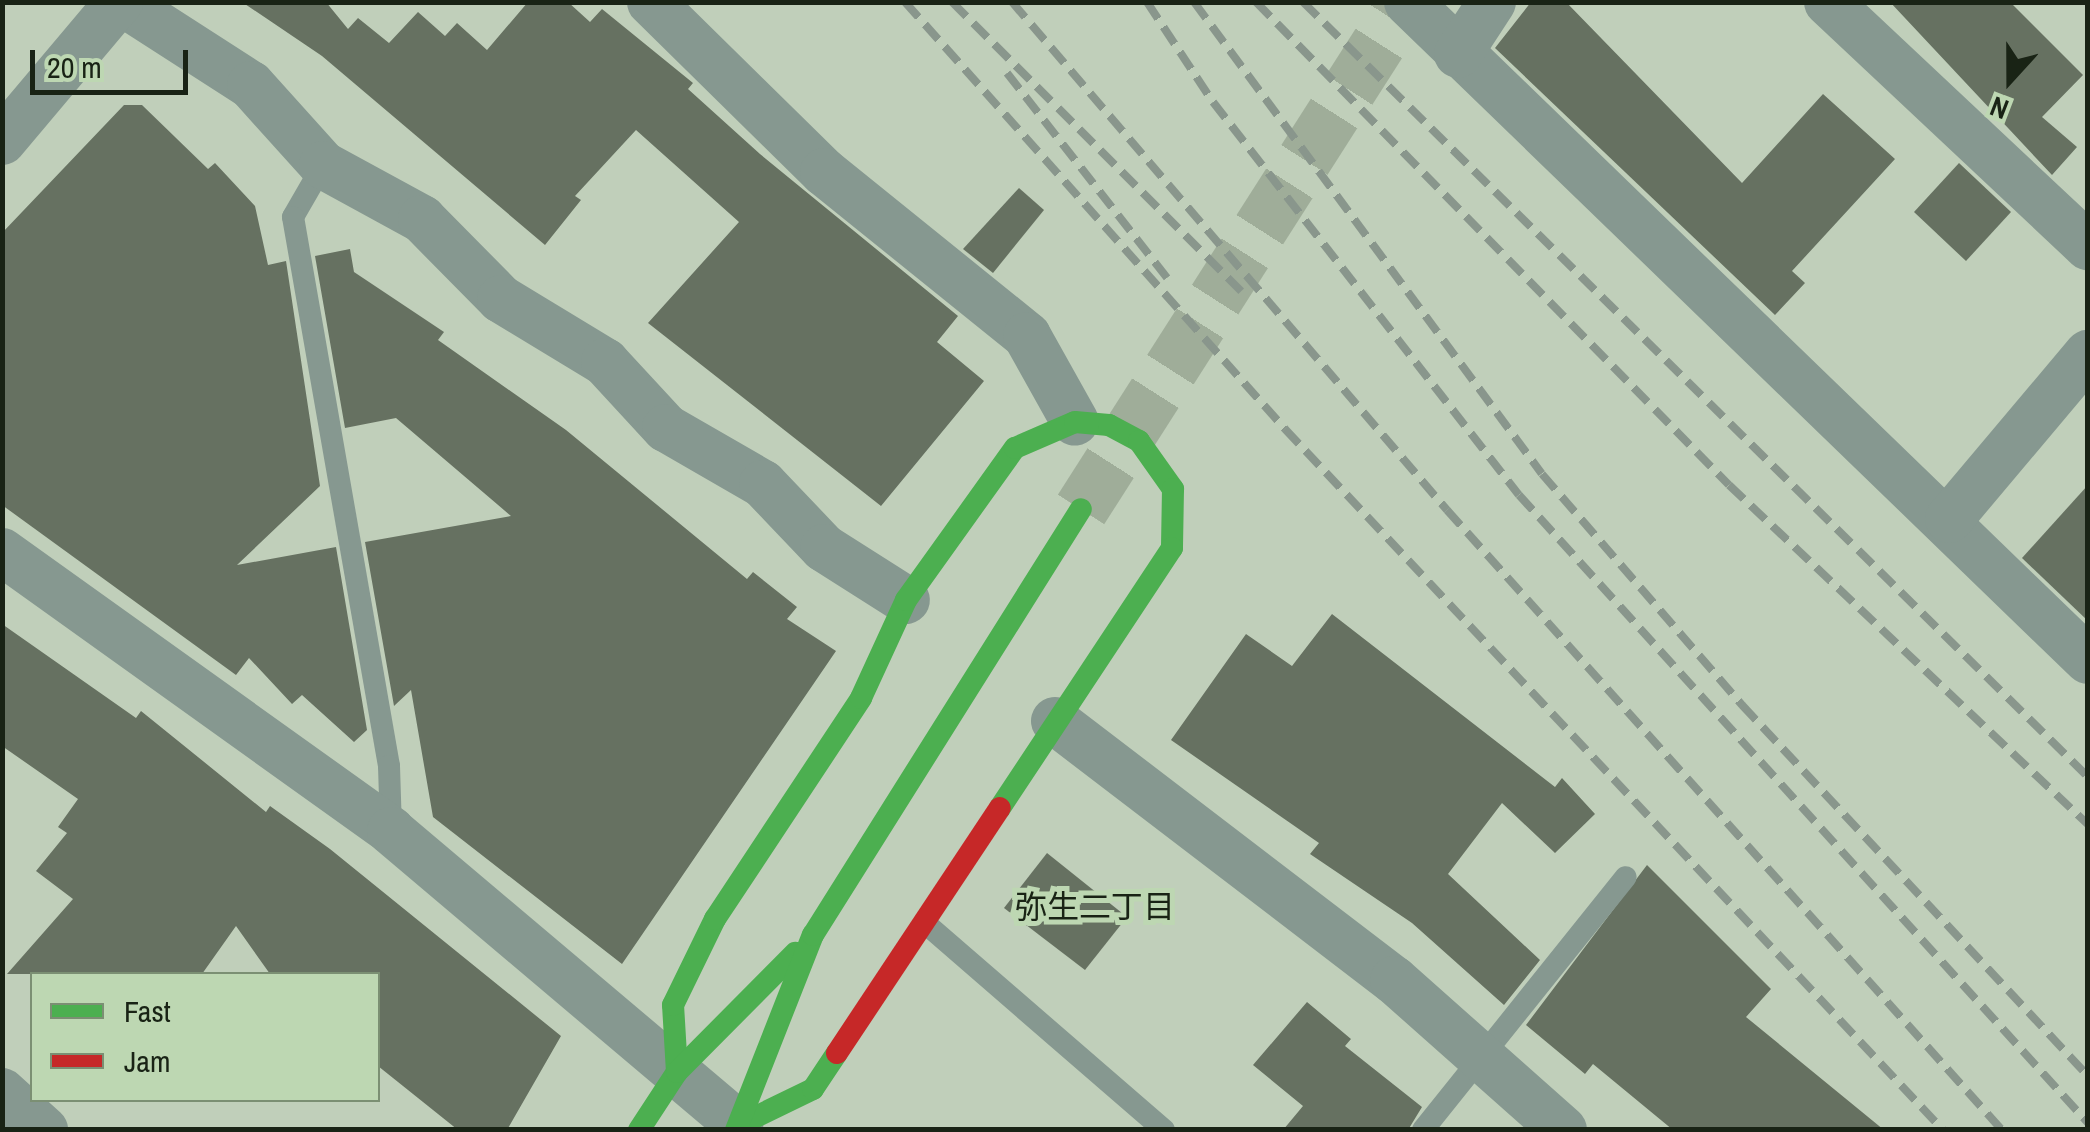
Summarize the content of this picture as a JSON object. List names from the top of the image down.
{
  "districts": ["弥生二丁目"],
  "legend": ["Fast", "Jam"],
  "scale_bar": "20 m",
  "north": "bottom"
}
